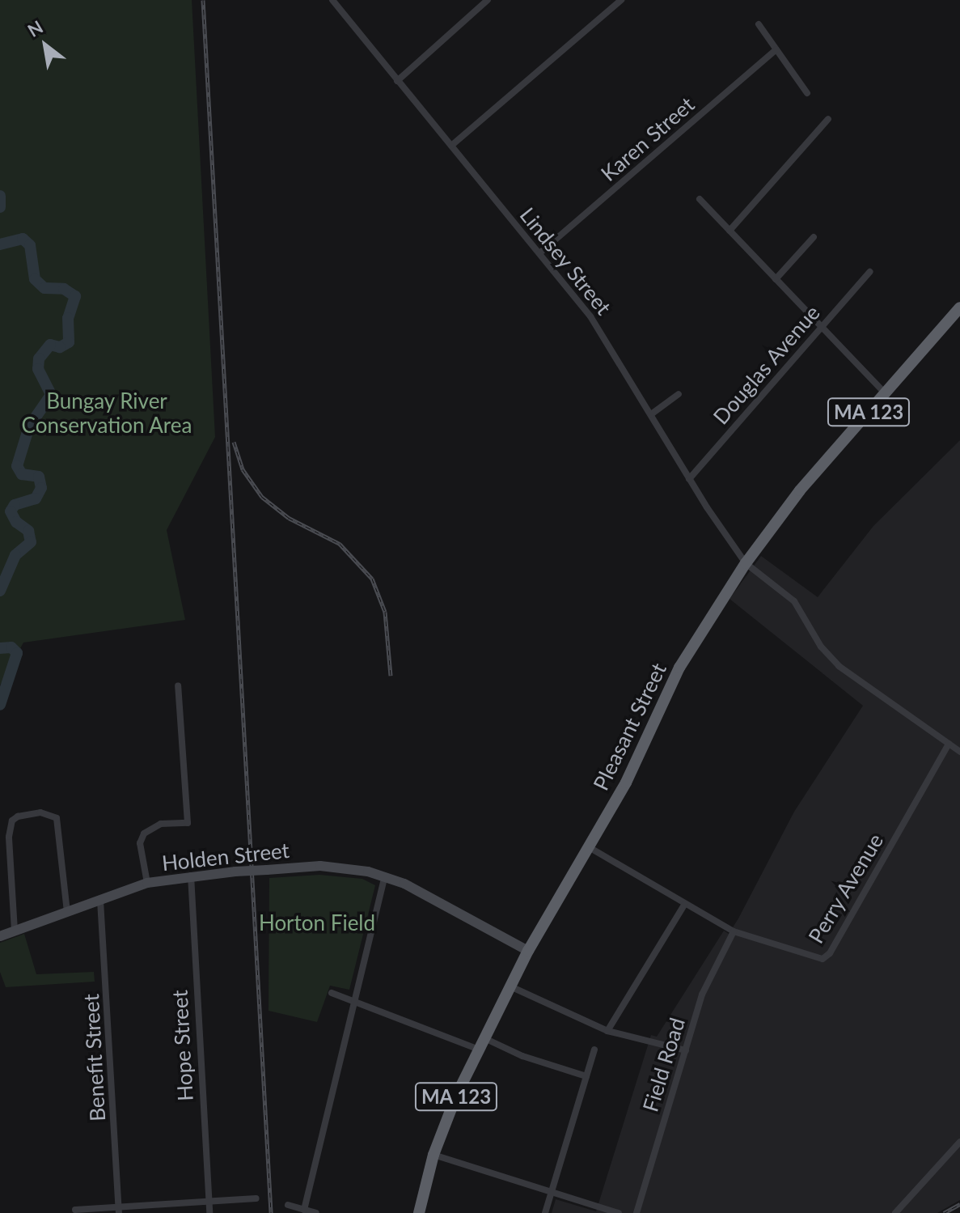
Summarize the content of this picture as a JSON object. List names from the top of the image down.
{
  "streets": {
    "highway": ["MA 123", "Pleasant Street"],
    "main road": ["Holden Street"],
    "street": [
      "Karen Street",
      "Lindsey Street",
      "Douglas Avenue",
      "Perry Avenue",
      "Hope Street",
      "Benefit Street",
      "Field Road"
    ]
  },
  "crossings": [
    ["Karen Street", "Lindsey Street"],
    ["Lindsey Street", "Douglas Avenue"],
    ["Lindsey Street", "Pleasant Street"],
    ["Lindsey Street", "Perry Avenue"],
    ["Pleasant Street", "Holden Street"],
    ["Pleasant Street", "Perry Avenue"],
    ["Holden Street", "Hope Street"],
    ["Holden Street", "Benefit Street"],
    ["Perry Avenue", "Field Road"]
  ],
  "parks": ["Bungay River Conservation Area", "Horton Field"],
  "north": "top left"
}
